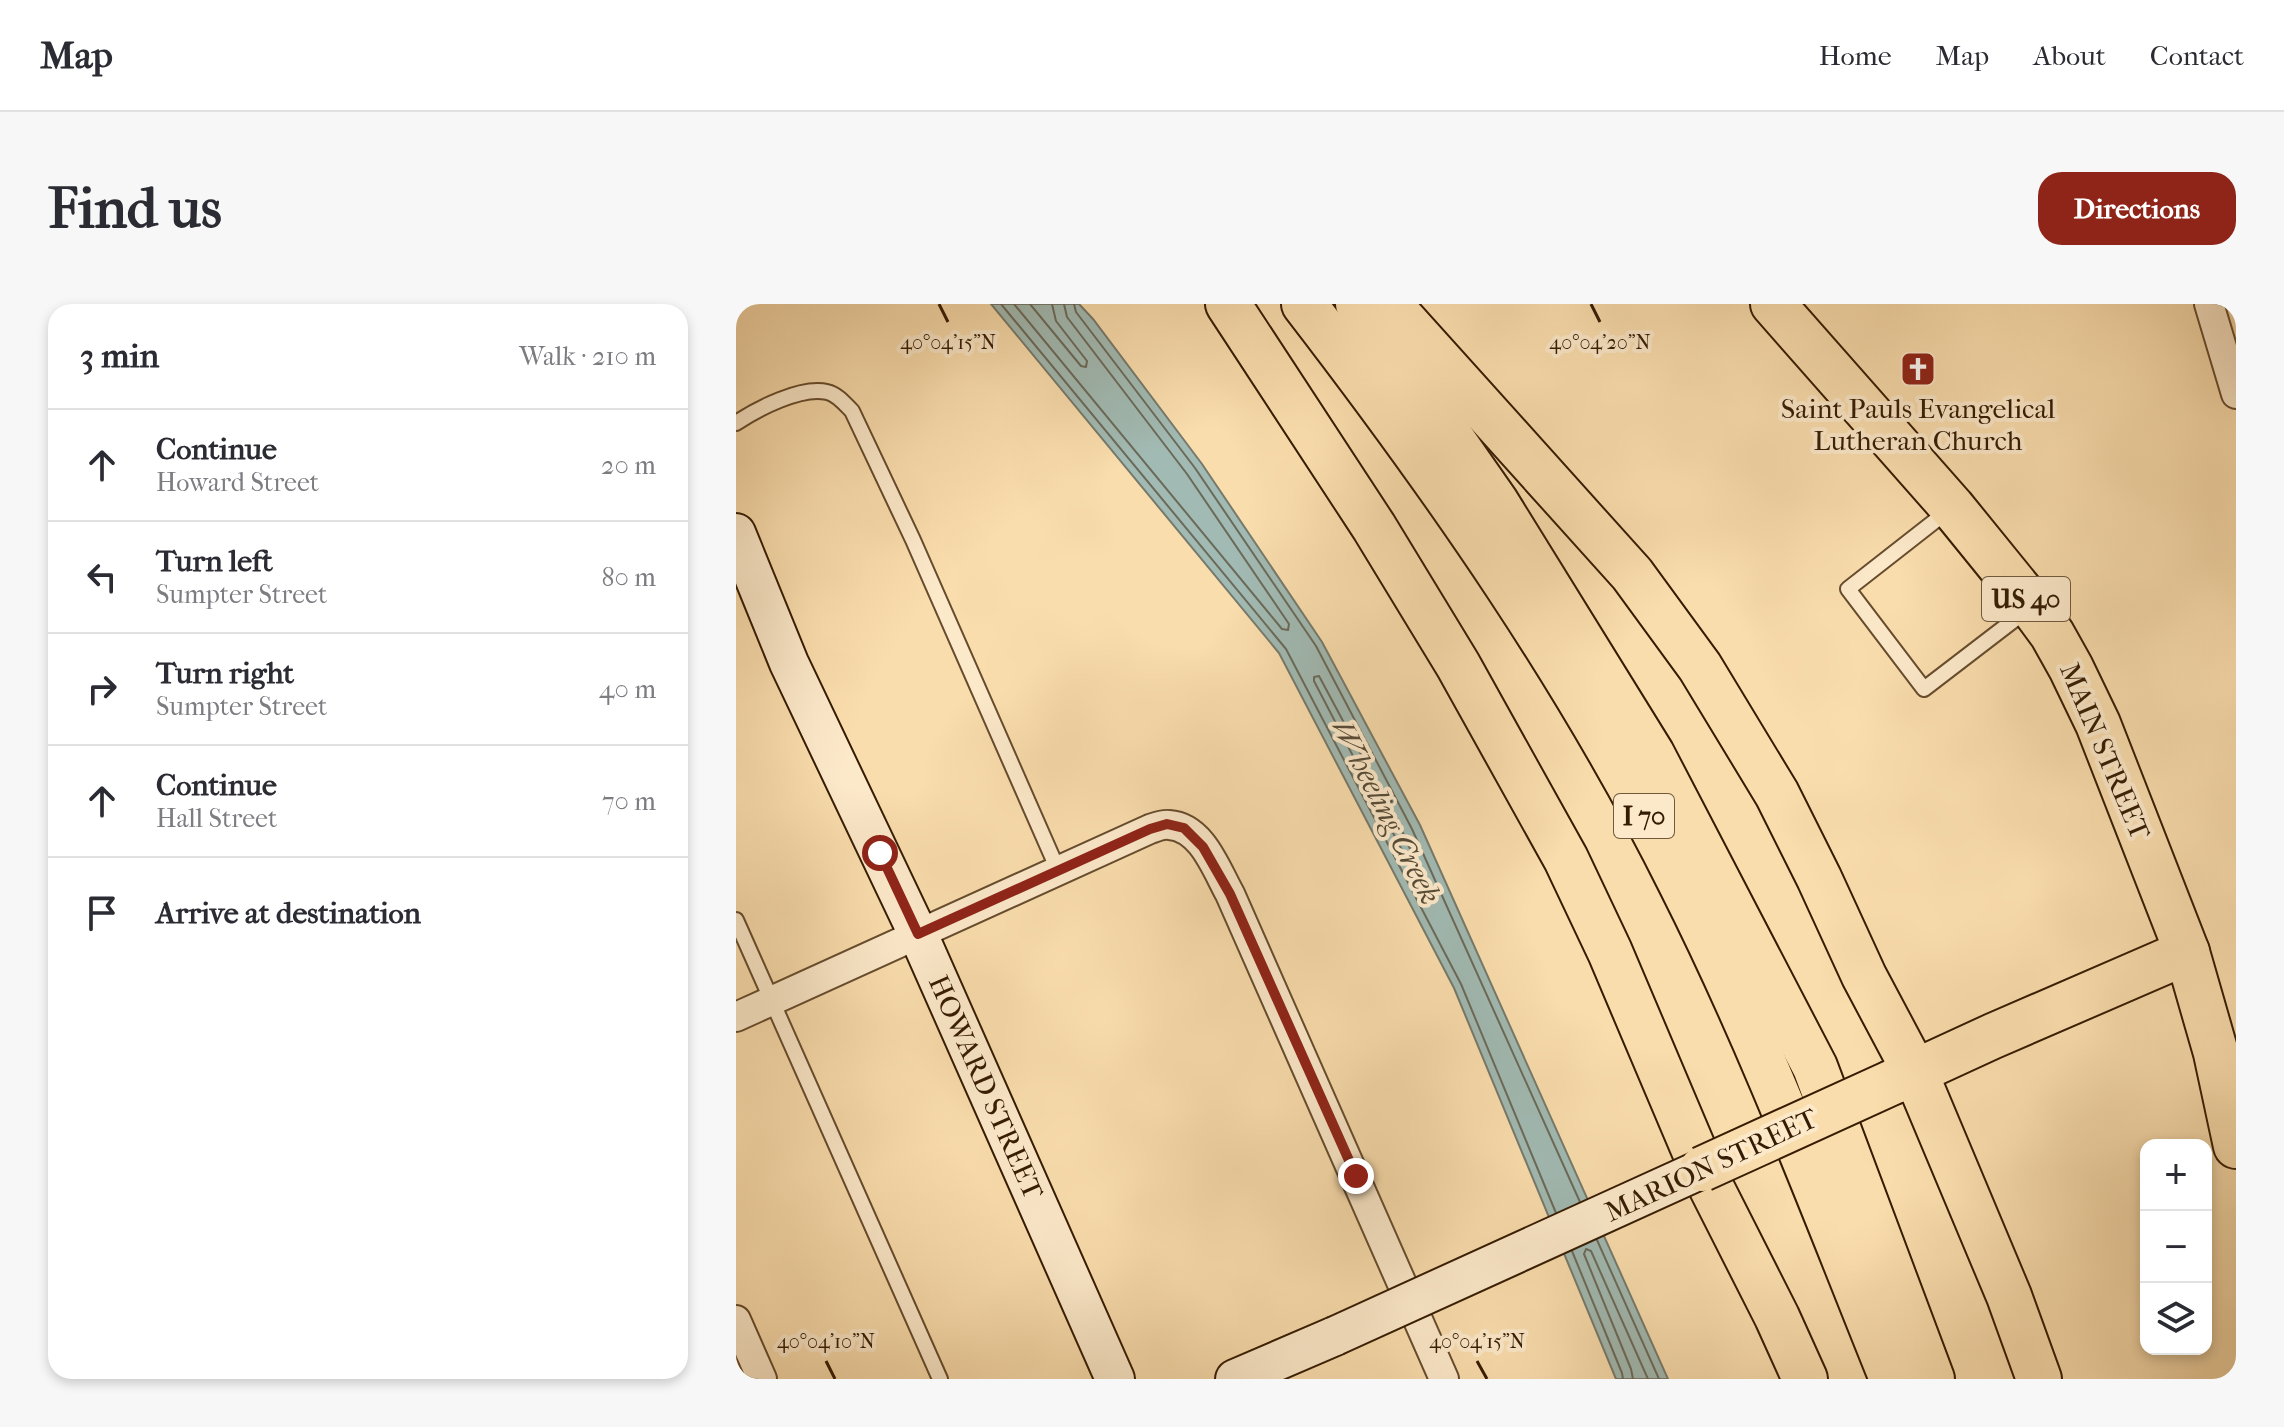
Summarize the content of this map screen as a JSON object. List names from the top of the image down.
{
  "streets": {
    "main road": [
      "US 40",
      "MAIN STREET",
      "I 70",
      "MARION STREET"
    ],
    "street": ["HOWARD STREET"]
  },
  "crossings": [
    ["MAIN STREET", "MARION STREET"]
  ],
  "water": ["Wheeling Creek"],
  "places": {
    "church": ["Saint Pauls Evangelical Lutheran Church"]
  },
  "page": {
    "header": "Map",
    "nav": [
      "Home",
      "Map",
      "About",
      "Contact"
    ],
    "buttons": "Directions",
    "title": "Find us",
    "heading": ["3 min", "Walk · 210 m"],
    "list": [
      ["Continue", "Howard Street", "20 m"],
      ["Turn left", "Sumpter Street", "80 m"],
      ["Turn right", "Sumpter Street", "40 m"],
      ["Continue", "Hall Street", "70 m"],
      "Arrive at destination"
    ],
    "map_buttons": ["+", "−"]
  },
  "coordinates": ["40°04'15\"N", "40°04'20\"N", "40°04'10\"N"]
}
